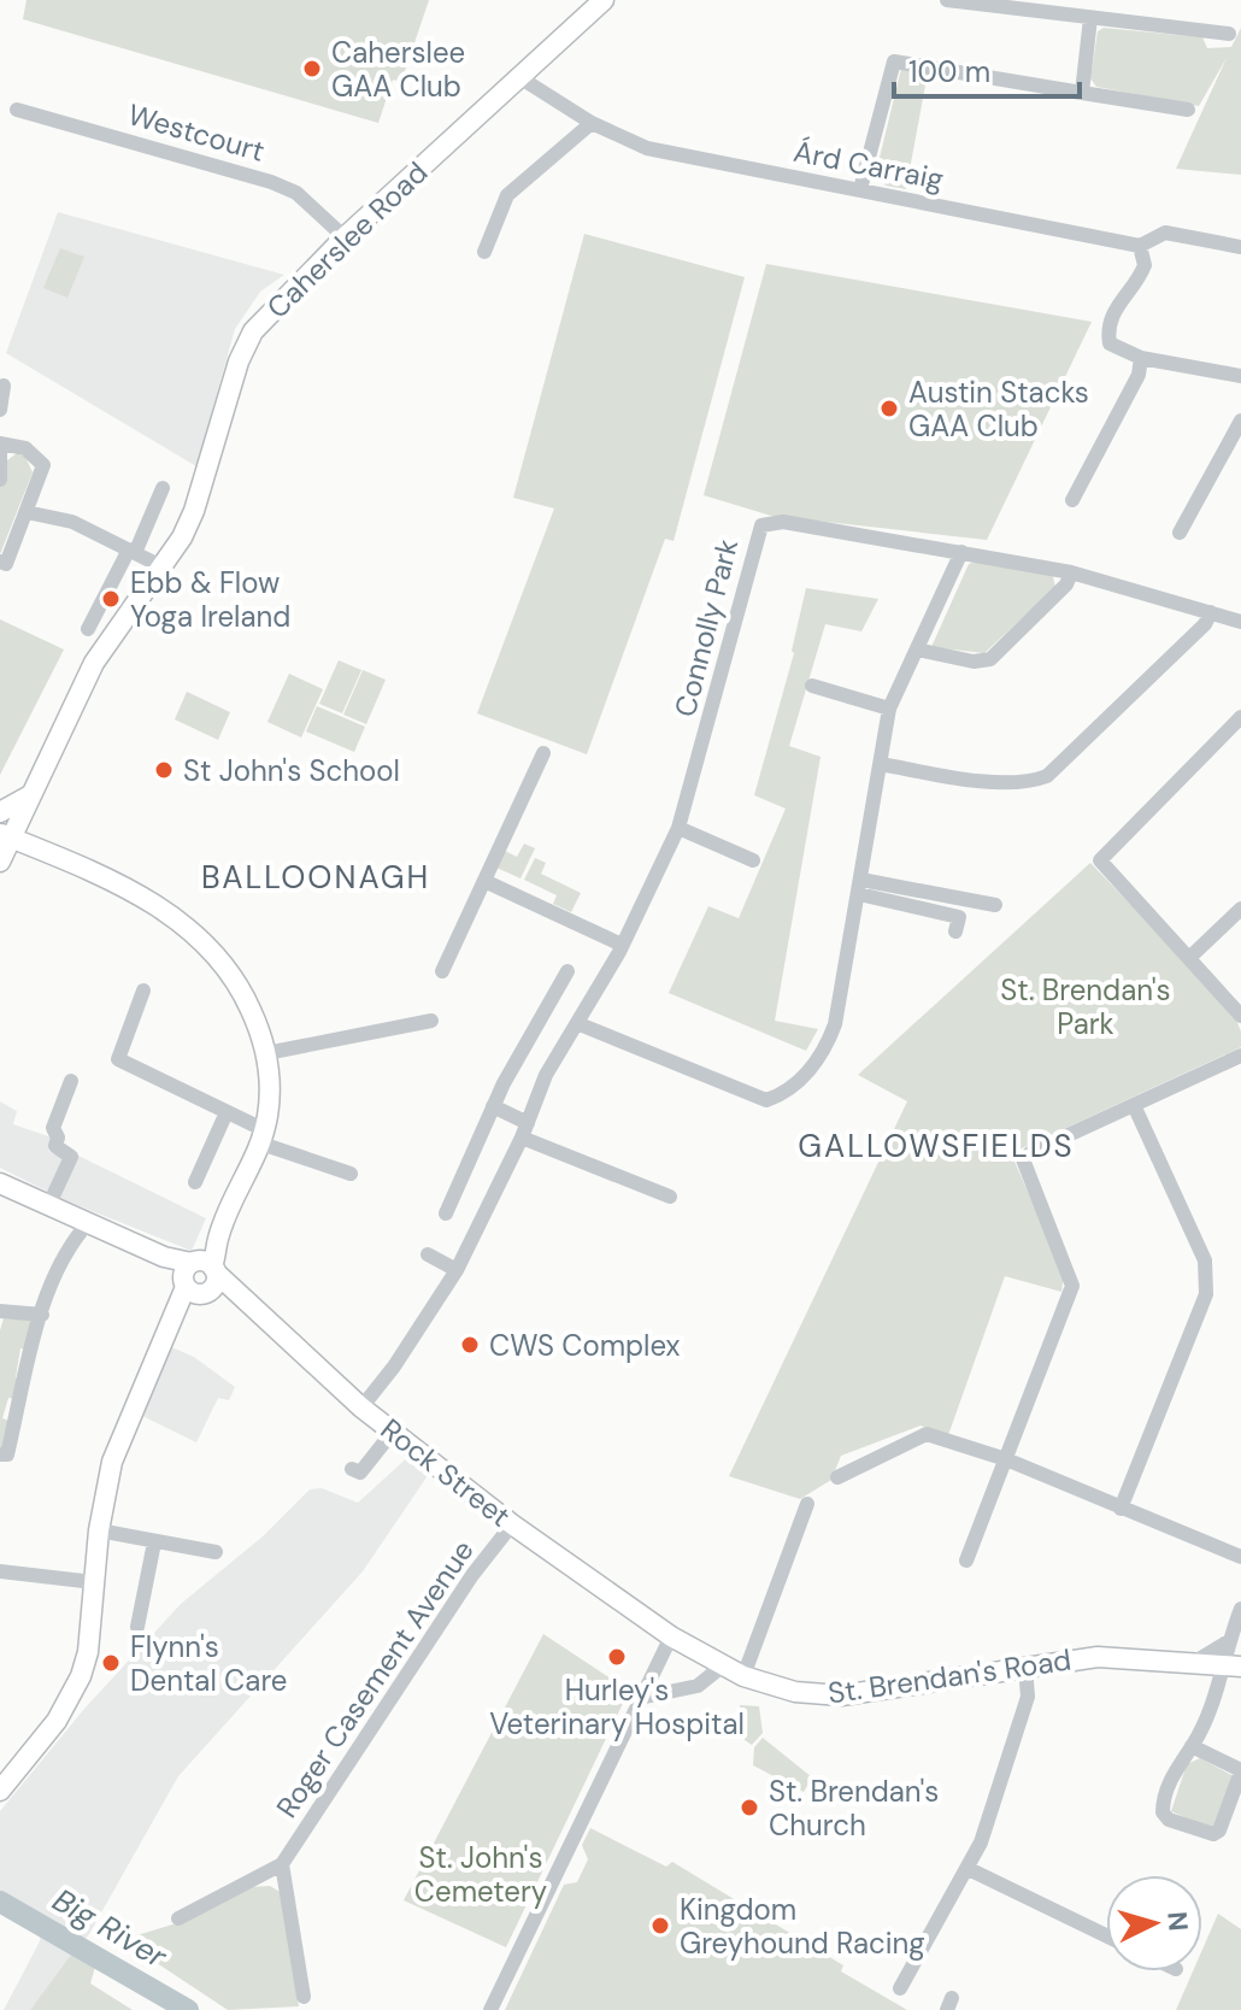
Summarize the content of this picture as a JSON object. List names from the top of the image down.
{
  "streets": {
    "main road": ["Caherslee Road", "Rock Street", "St. Brendan's Road"],
    "street": [
      "Westcourt",
      "Árd Carraig",
      "Connolly Park",
      "Roger Casement Avenue"
    ]
  },
  "crossings": [
    ["Westcourt", "Caherslee Road"],
    ["Árd Carraig", "Caherslee Road"],
    ["Connolly Park", "Rock Street"],
    ["Rock Street", "St. Brendan's Road"],
    ["Rock Street", "Roger Casement Avenue"]
  ],
  "districts": ["BALLOONAGH", "GALLOWSFIELDS"],
  "water": ["Big River"],
  "parks": ["St. Brendan's Park", "St. John's Cemetery"],
  "places": [
    "Caherslee GAA Club",
    "Austin Stacks GAA Club",
    "Ebb & Flow Yoga Ireland",
    "St John's School",
    "CWS Complex",
    "Hurley's Veterinary Hospital",
    "Flynn's Dental Care",
    "St. Brendan's Church",
    "Kingdom Greyhound Racing"
  ],
  "scale_bar": "100 m",
  "north": "right"
}
